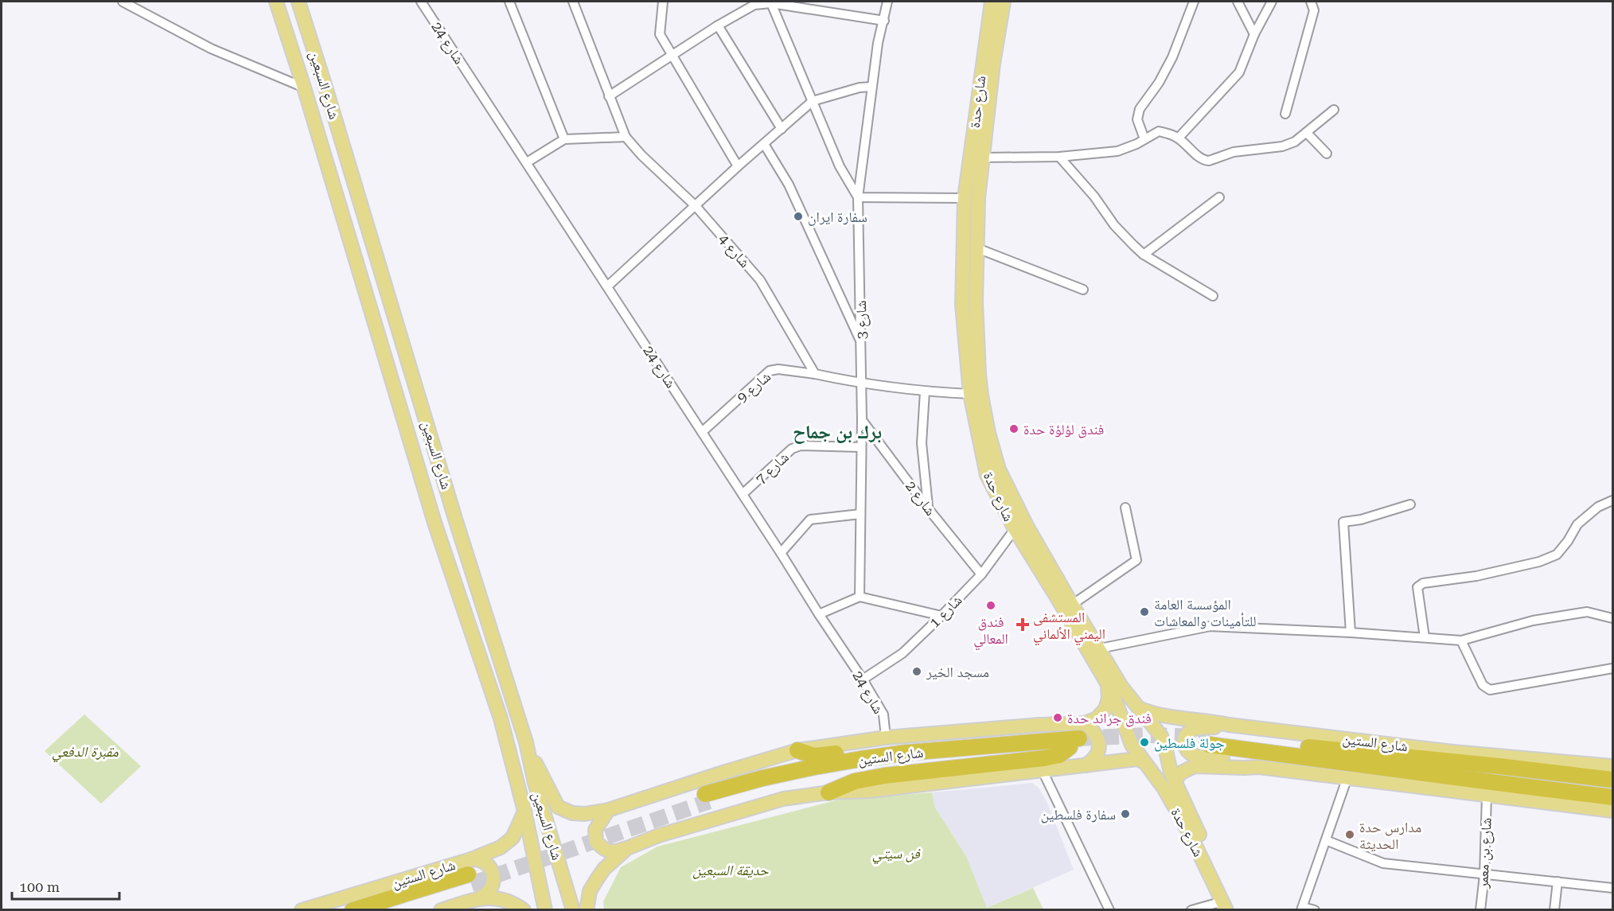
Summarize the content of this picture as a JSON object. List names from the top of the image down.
{
  "streets": {
    "highway": ["شارع الستين"],
    "main road": ["شارع السبعين", "شارع حدة"],
    "street": [
      "شارع 24",
      "شارع 4",
      "شارع 3",
      "شارع 9",
      "شارع 7",
      "شارع 2",
      "شارع 1",
      "شارع بن معمر"
    ]
  },
  "crossings": [
    ["شارع 24", "شارع 9"],
    ["شارع 24", "شارع 7"],
    ["شارع 24", "شارع 1"],
    ["شارع السبعين", "شارع الستين"],
    ["شارع حدة", "شارع 1"],
    ["شارع حدة", "شارع الستين"],
    ["شارع 4", "شارع 9"],
    ["شارع 3", "شارع 7"],
    ["شارع 3", "شارع 2"],
    ["شارع 2", "شارع 1"]
  ],
  "districts": ["برك بن جماح"],
  "parks": ["مقبرة الدفعي", "فن سيتي", "حديقة السبعين"],
  "places": {
    "other": [
      "سفارة ايران",
      "فندق لؤلؤة حدة",
      "فندق المعالي",
      "المؤسسة العامة للتأمينات والمعاشات",
      "مسجد الخير",
      "فندق جراند حدة",
      "جولة فلسطين",
      "سفارة فلسطين",
      "مدارس حدة الحديثة"
    ],
    "health": ["المستشفى اليمني الألماني"]
  },
  "scale_bar": "100 m"
}
